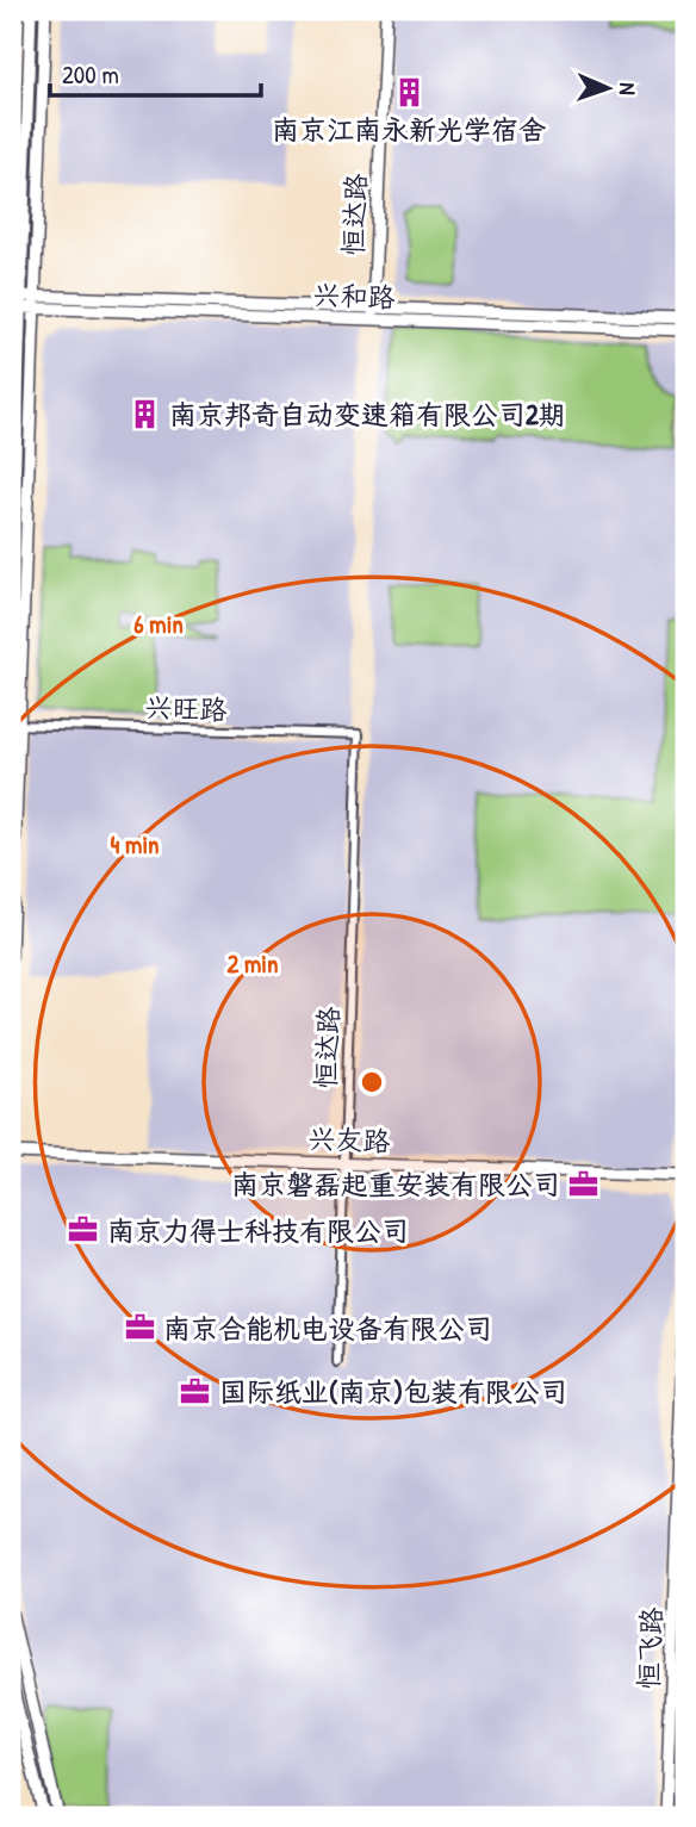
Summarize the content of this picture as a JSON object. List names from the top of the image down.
{
  "streets": {
    "main road": [
      "恒达路",
      "兴和路",
      "兴友路",
      "恒飞路"
    ],
    "street": ["兴旺路"]
  },
  "crossings": [
    ["恒达路", "兴和路"],
    ["恒达路", "兴旺路"],
    ["恒达路", "兴友路"]
  ],
  "places": {
    "building": ["南京江南永新光学宿舍", "南京邦奇自动变速箱有限公司2期"],
    "office": [
      "南京磐磊起重安装有限公司",
      "南京力得士科技有限公司",
      "南京合能机电设备有限公司",
      "国际纸业(南京)包装有限公司"
    ]
  },
  "scale_bar": "200 m",
  "north": "right",
  "rings": ["6 min", "4 min", "2 min"]
}
